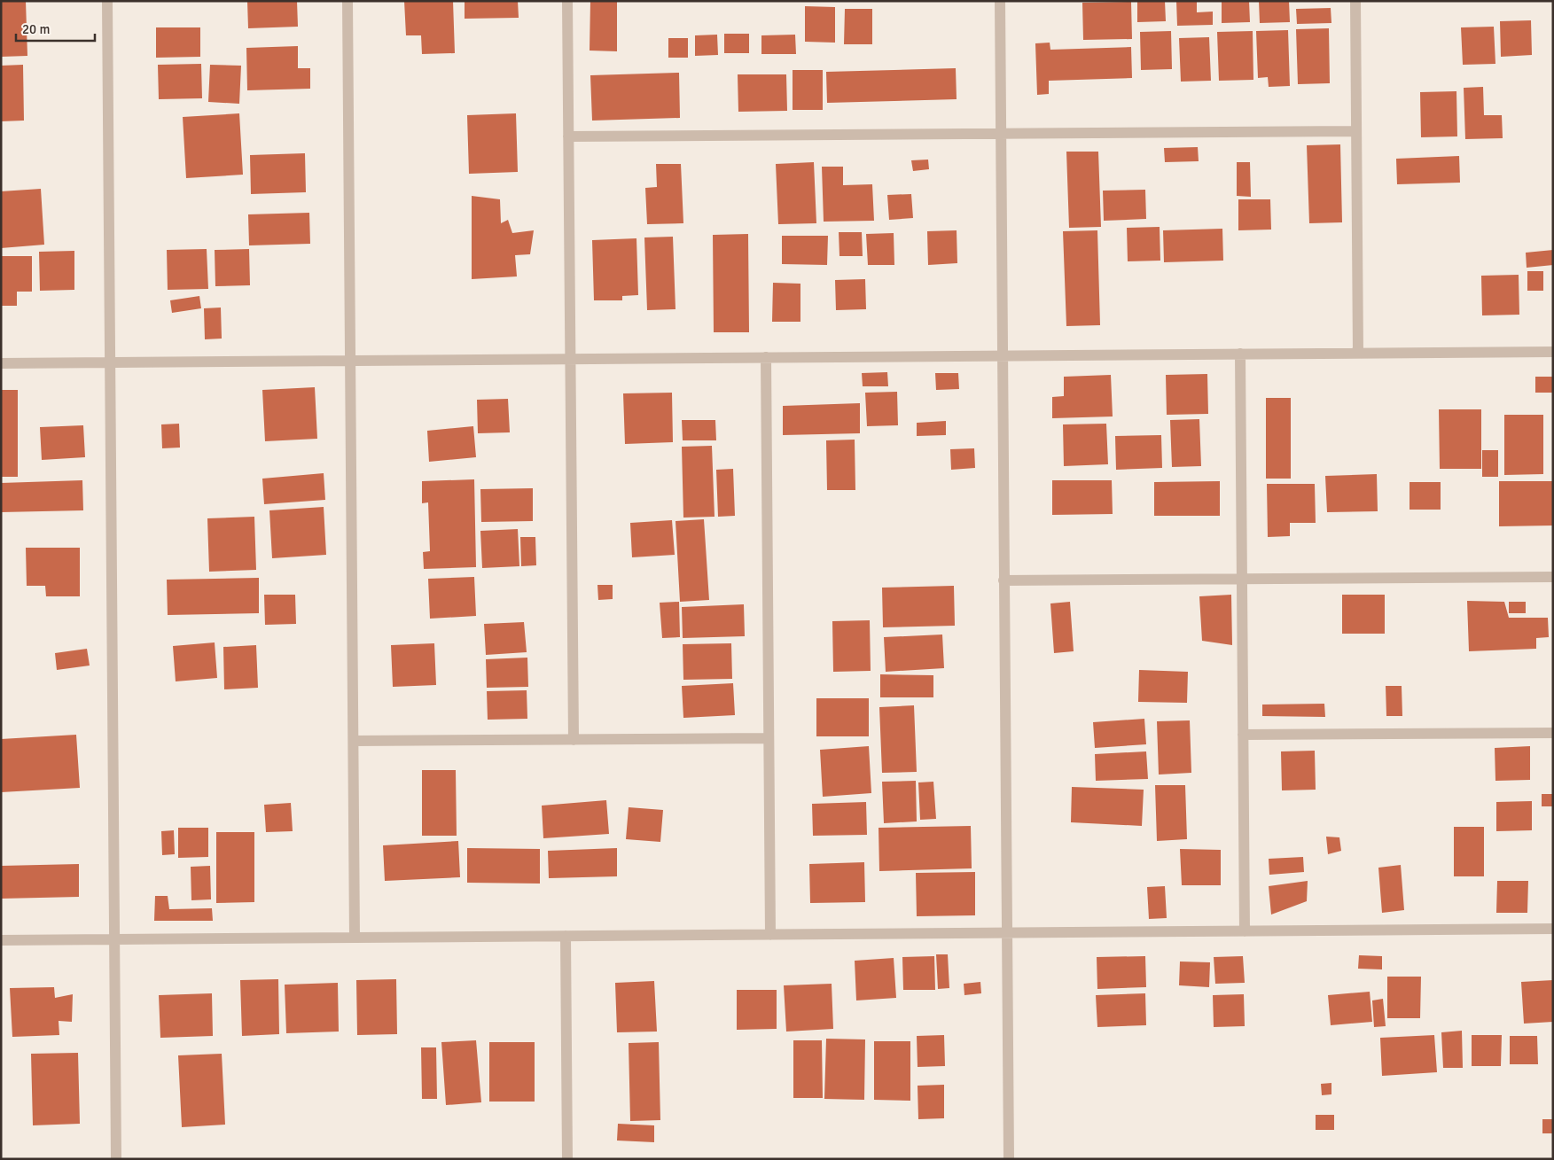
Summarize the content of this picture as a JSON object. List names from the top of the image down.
{
  "scale_bar": "20 m"
}
